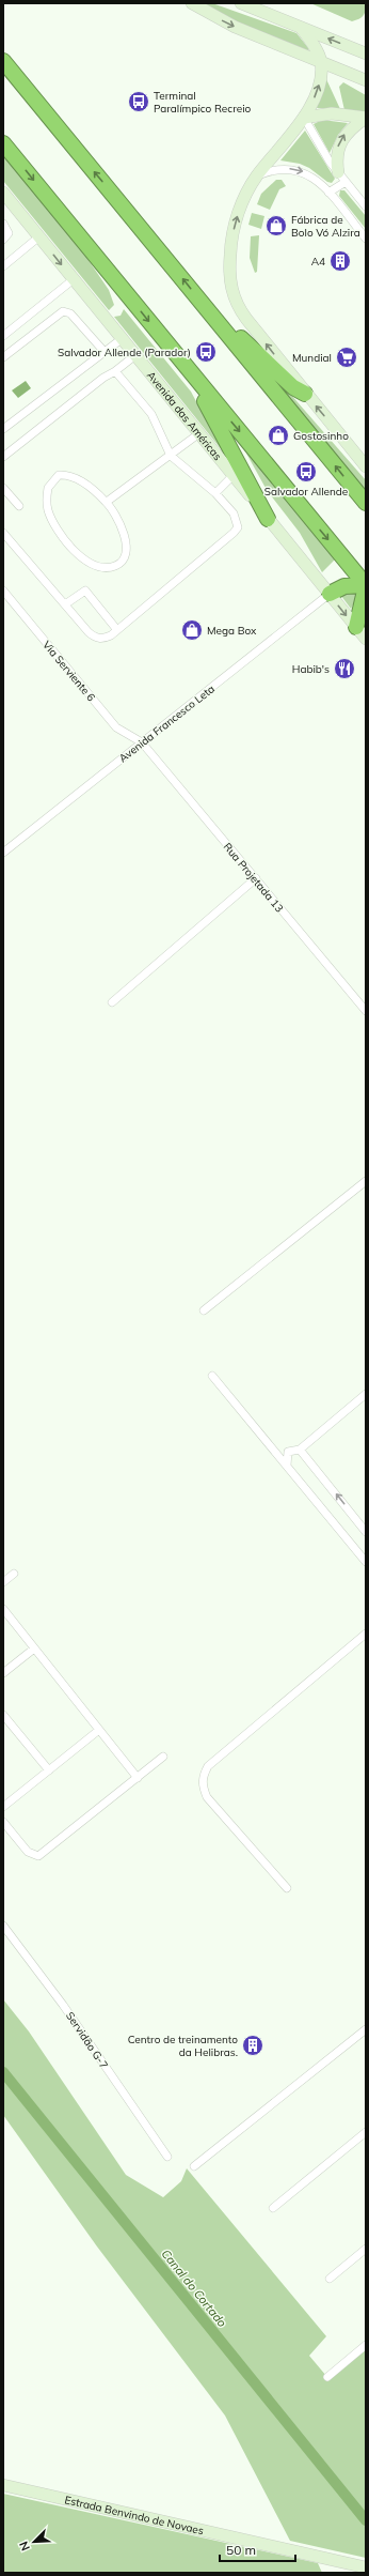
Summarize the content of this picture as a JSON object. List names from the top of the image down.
{
  "streets": {
    "main road": ["Avenida das Américas", "Estrada Benvindo de Novaes"],
    "street": [
      "Via Serviente 6",
      "Avenida Francesco Leta",
      "Rua Projetada 13",
      "Servidão G-7"
    ]
  },
  "crossings": [
    ["Avenida das Américas", "Avenida Francesco Leta"],
    ["Via Serviente 6", "Avenida Francesco Leta"],
    ["Via Serviente 6", "Rua Projetada 13"],
    ["Avenida Francesco Leta", "Rua Projetada 13"]
  ],
  "water": ["Canal do Cortado"],
  "places": {
    "bus stop": ["Terminal Paralímpico Recreio", "Salvador Allende (Parador)", "Salvador Allende"],
    "shop": ["Fábrica de Bolo Vó Alzira", "Gostosinho", "Mega Box"],
    "building": ["A4", "Centro de treinamento da Helibras."],
    "supermarket": ["Mundial"],
    "restaurant": ["Habib's"]
  },
  "scale_bar": "50 m",
  "north": "bottom left"
}
